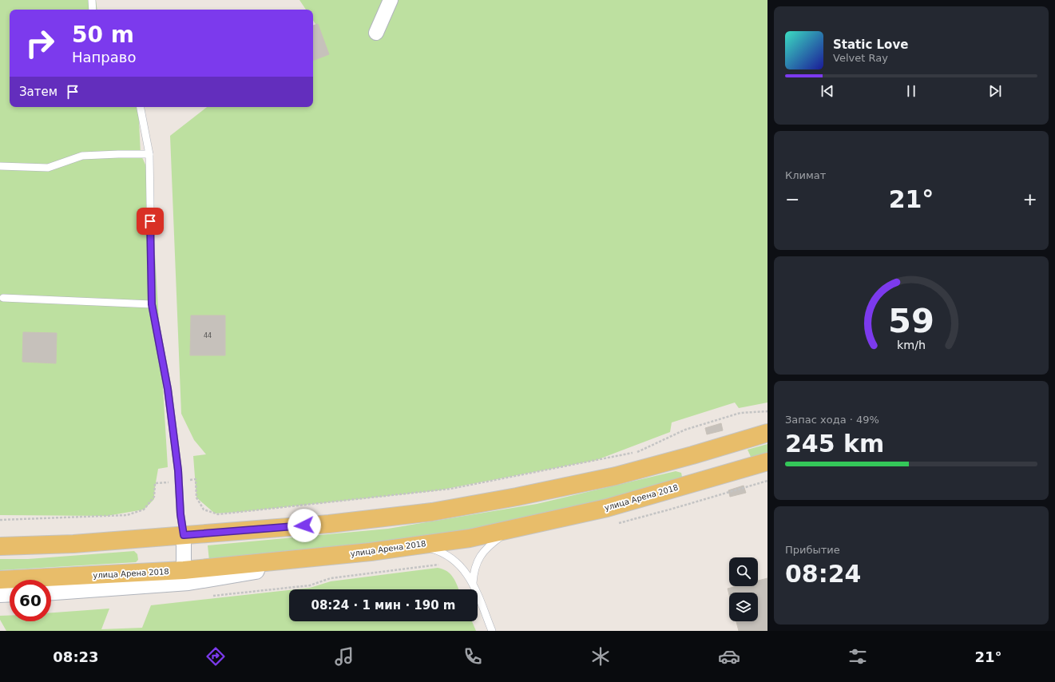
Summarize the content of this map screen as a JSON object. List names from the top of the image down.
{
  "streets": {
    "main road": ["улица Арена 2018"]
  },
  "house_numbers": ["44"],
  "page": {
    "turn": ["50 m", "Направо"],
    "song": ["Static Love", "Velvet Ray"],
    "then": "Затем",
    "tile": [
      "Климат",
      ["Запас хода · 49%", "245 km"],
      ["Прибытие", "08:24"]
    ],
    "heat": ["−", "21°", "+"],
    "limit": "60",
    "trip": "08:24 · 1 мин · 190 m",
    "tabs": ["08:23", "21°"],
    "gauge": ["59", "km/h"]
  }
}
